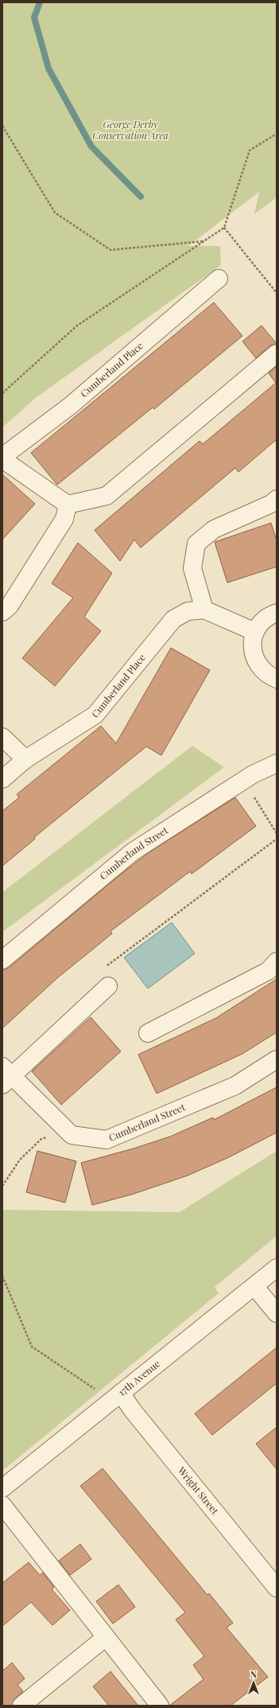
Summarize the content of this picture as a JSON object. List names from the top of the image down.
{
  "streets": {
    "street": [
      "Cumberland Place",
      "Cumberland Street",
      "17th Avenue",
      "Wright Street"
    ]
  },
  "crossings": [
    ["17th Avenue", "Wright Street"]
  ],
  "parks": ["George Derby Conservation Area"],
  "north": "top"
}
